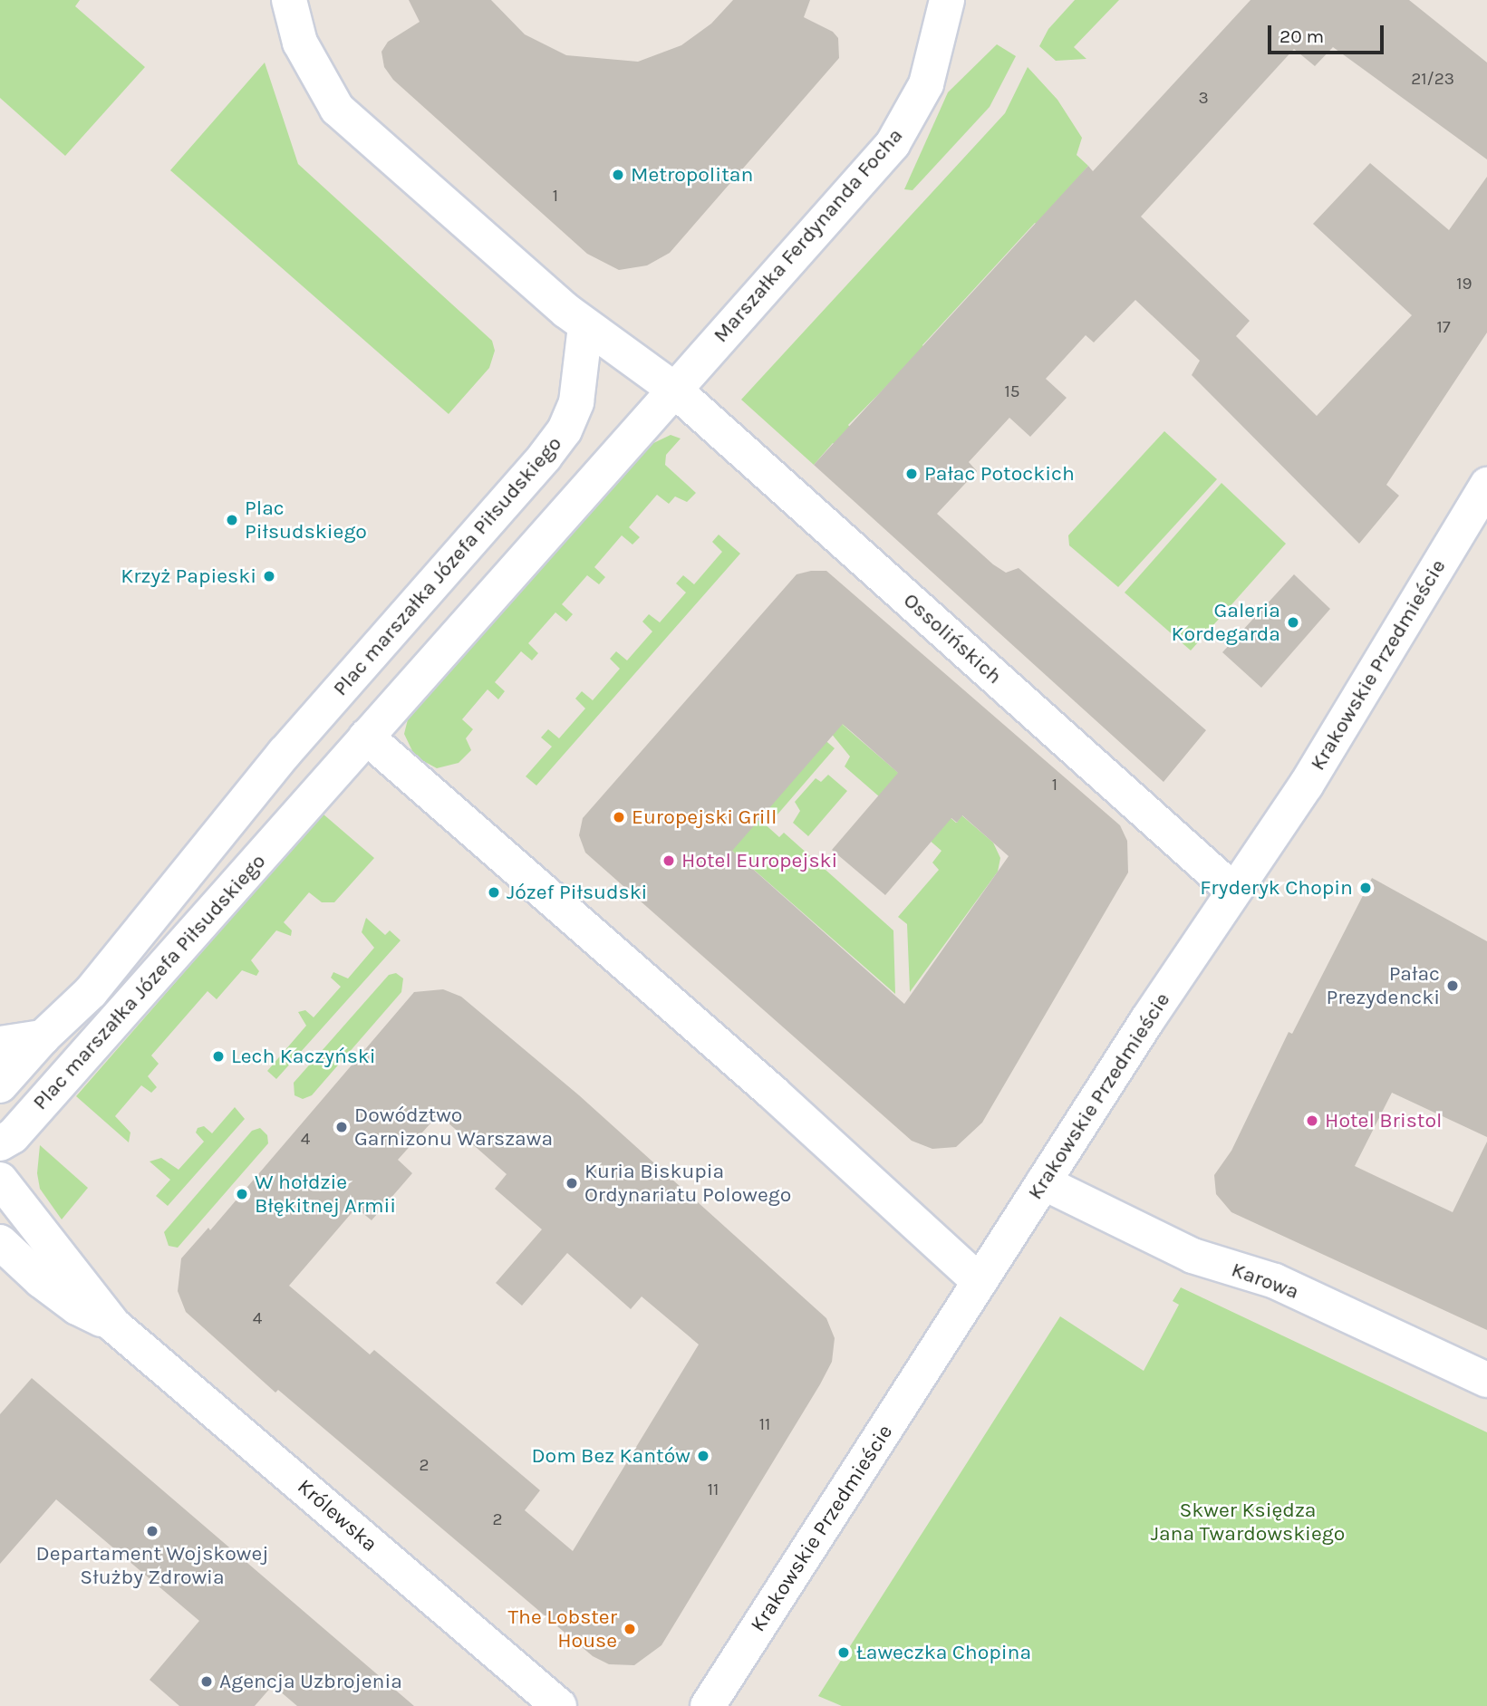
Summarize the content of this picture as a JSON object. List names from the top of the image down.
{
  "streets": {
    "street": [
      "Marszałka Ferdynanda Focha",
      "Plac marszałka Józefa Piłsudskiego",
      "Ossolińskich",
      "Krakowskie Przedmieście",
      "Karowa",
      "Królewska"
    ]
  },
  "crossings": [
    ["Marszałka Ferdynanda Focha", "Plac marszałka Józefa Piłsudskiego"],
    ["Marszałka Ferdynanda Focha", "Ossolińskich"],
    ["Plac marszałka Józefa Piłsudskiego", "Ossolińskich"],
    ["Ossolińskich", "Krakowskie Przedmieście"],
    ["Krakowskie Przedmieście", "Karowa"]
  ],
  "parks": ["Skwer Księdza Jana Twardowskiego"],
  "places": [
    "Metropolitan",
    "Pałac Potockich",
    "Plac Piłsudskiego",
    "Krzyż Papieski",
    "Galeria Kordegarda",
    "Europejski Grill",
    "Hotel Europejski",
    "Fryderyk Chopin",
    "Józef Piłsudski",
    "Pałac Prezydencki",
    "Lech Kaczyński",
    "Hotel Bristol",
    "Dowództwo Garnizonu Warszawa",
    "Kuria Biskupia Ordynariatu Polowego",
    "W hołdzie Błękitnej Armii",
    "Dom Bez Kantów",
    "Departament Wojskowej Służby Zdrowia",
    "The Lobster House",
    "Ławeczka Chopina",
    "Agencja Uzbrojenia"
  ],
  "house_numbers": [
    "21/23",
    "3",
    "1",
    "19",
    "17",
    "15",
    "1",
    "4",
    "4",
    "11",
    "2",
    "11",
    "2"
  ],
  "scale_bar": "20 m"
}
